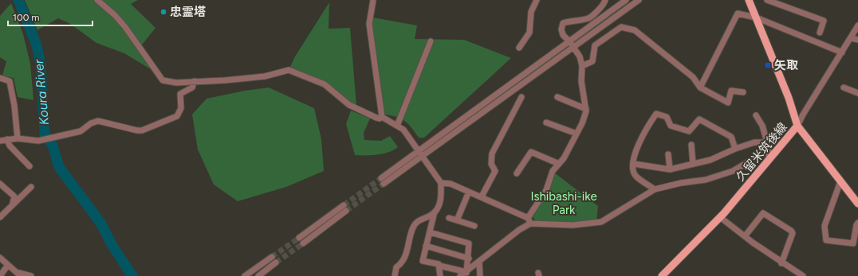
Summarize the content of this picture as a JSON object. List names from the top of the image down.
{
  "streets": {
    "main road": ["久留米筑後線"]
  },
  "water": ["Koura River"],
  "parks": ["Ishibashi-ike Park"],
  "places": {
    "other": ["忠霊塔"],
    "transit": ["矢取"]
  },
  "scale_bar": "100 m"
}
